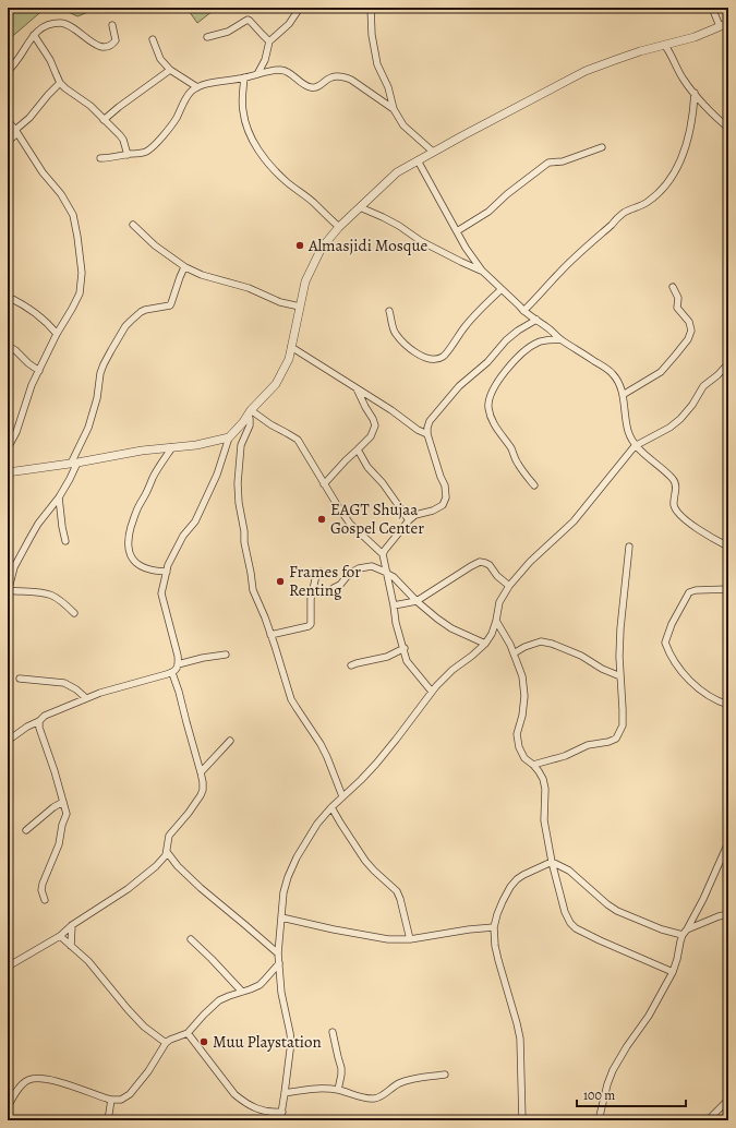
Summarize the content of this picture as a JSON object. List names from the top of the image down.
{
  "places": [
    "Almasjidi Mosque",
    "EAGT Shujaa Gospel Center",
    "Frames for Renting",
    "Muu Playstation"
  ],
  "scale_bar": "100 m"
}
